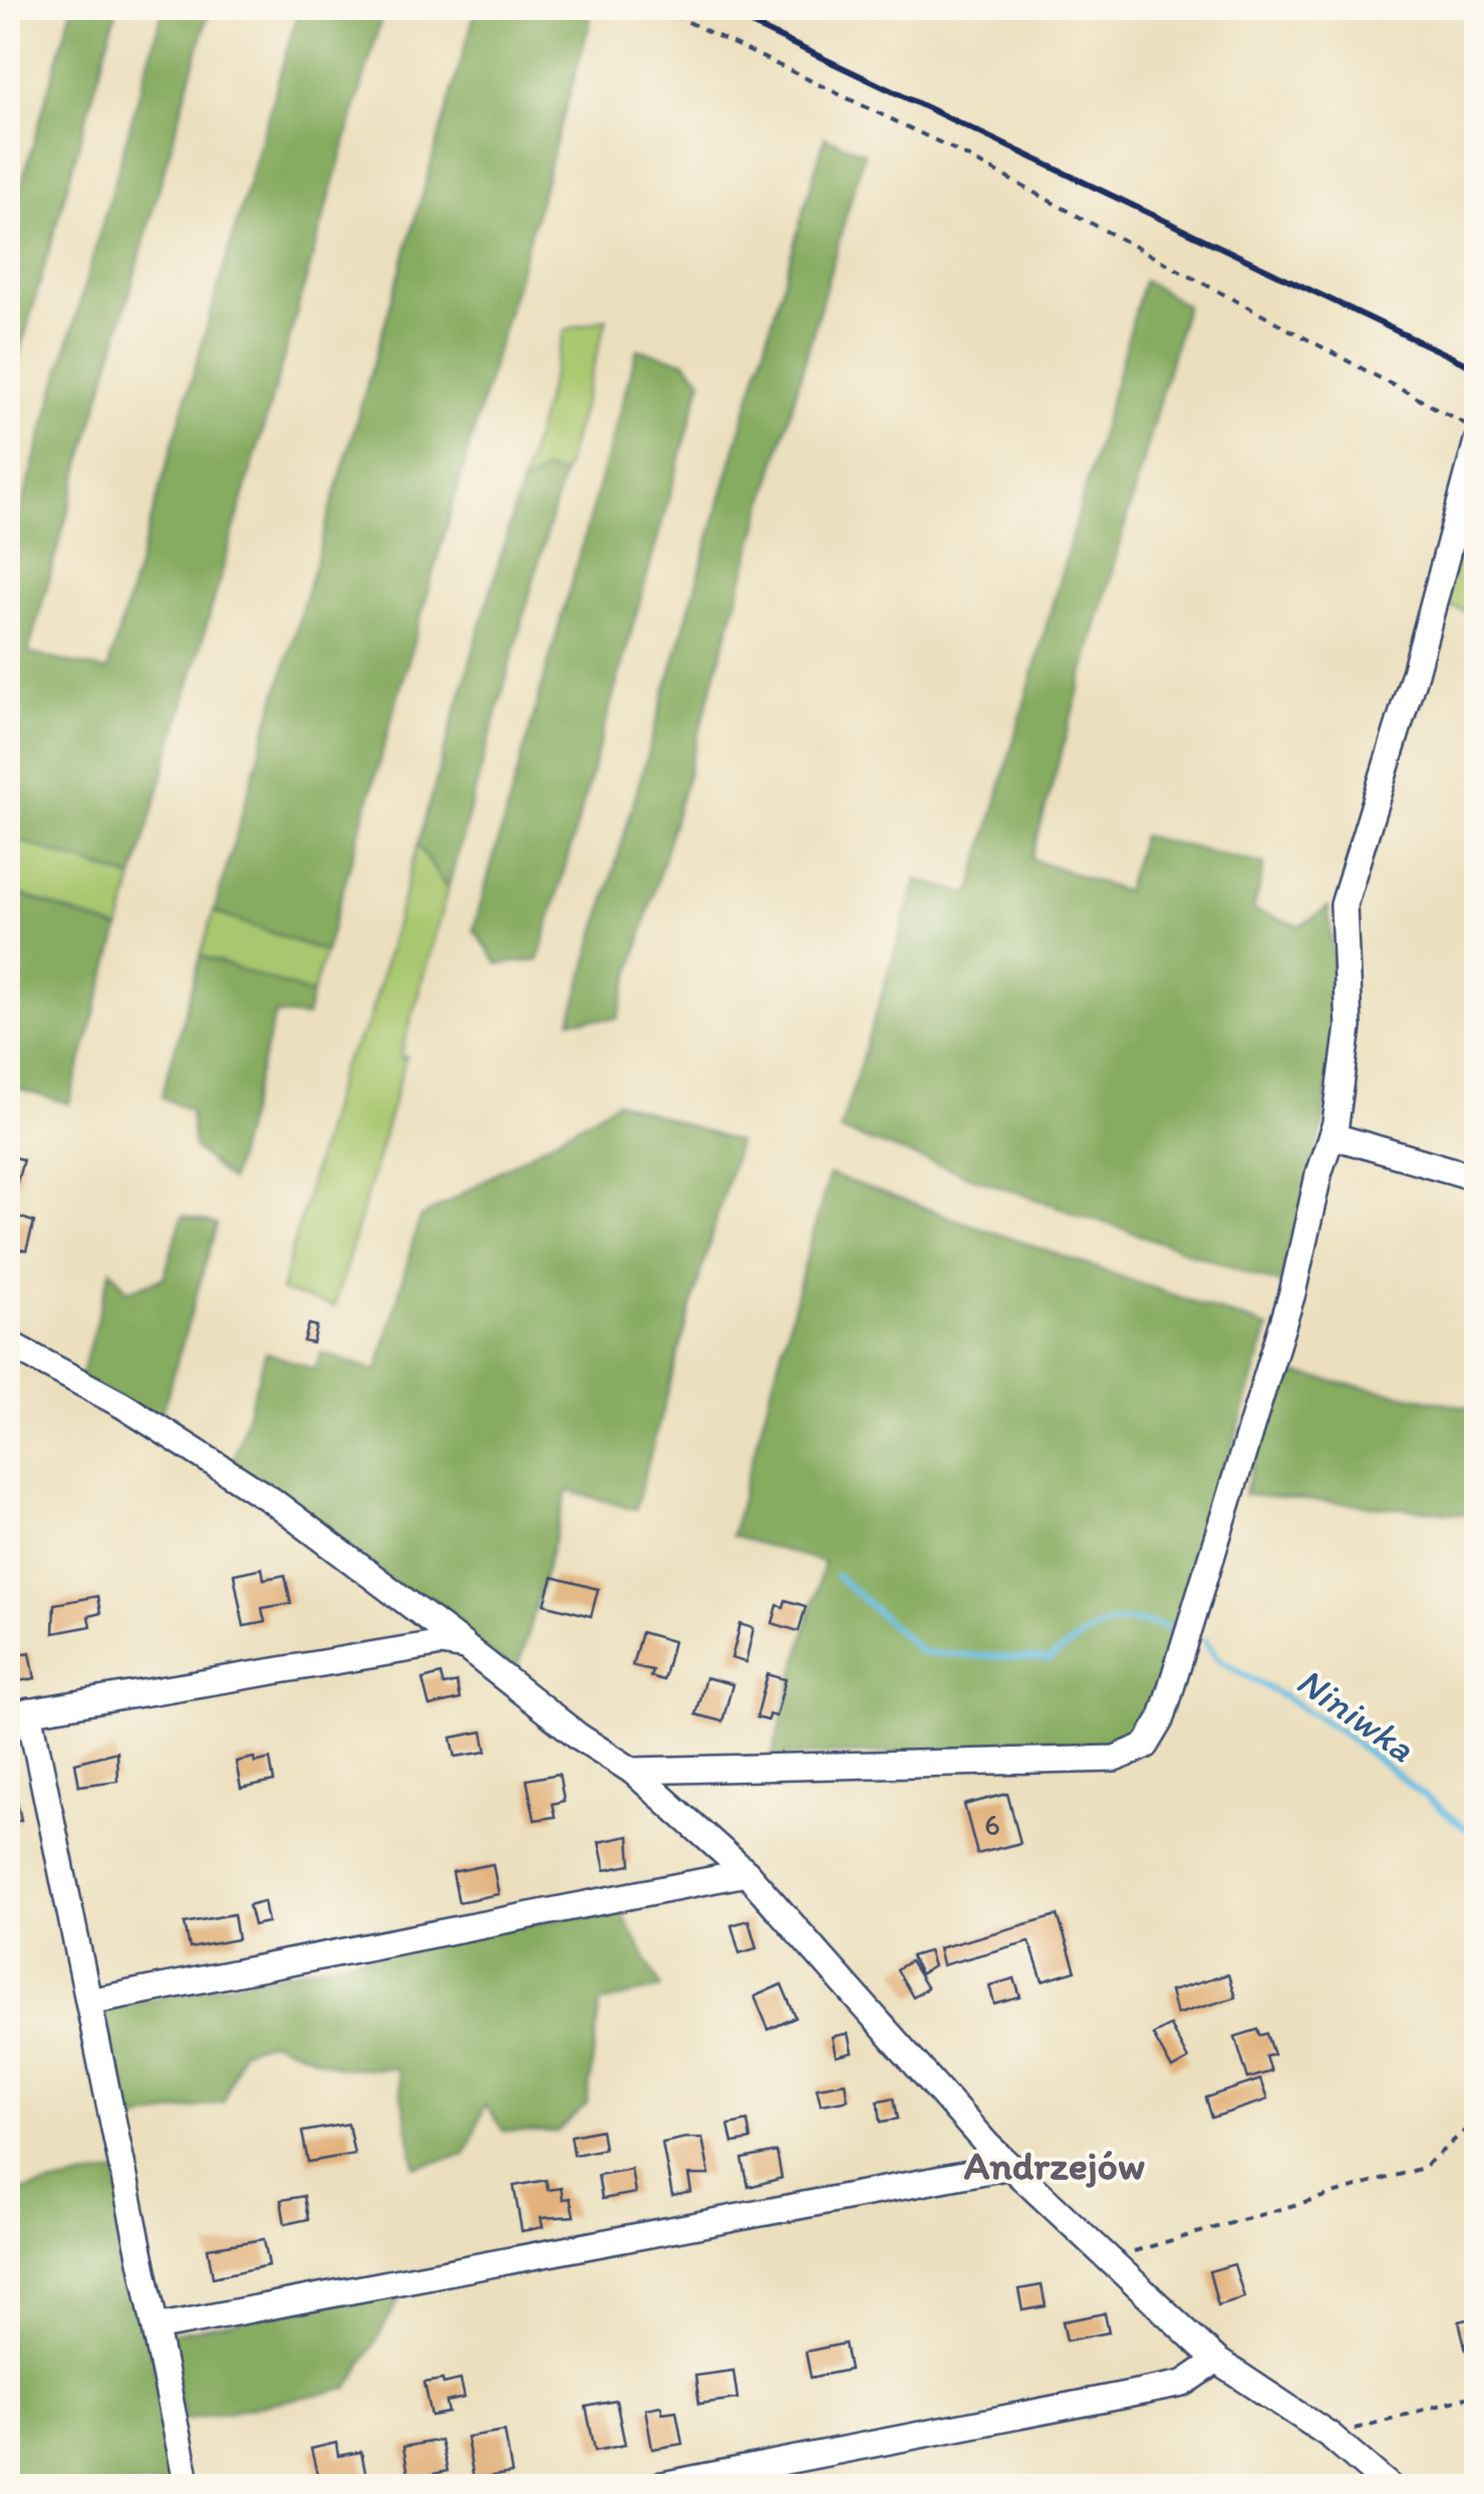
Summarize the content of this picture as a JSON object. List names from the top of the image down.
{
  "districts": ["Andrzejów"],
  "water": ["Niniwka"],
  "house_numbers": ["6"]
}
